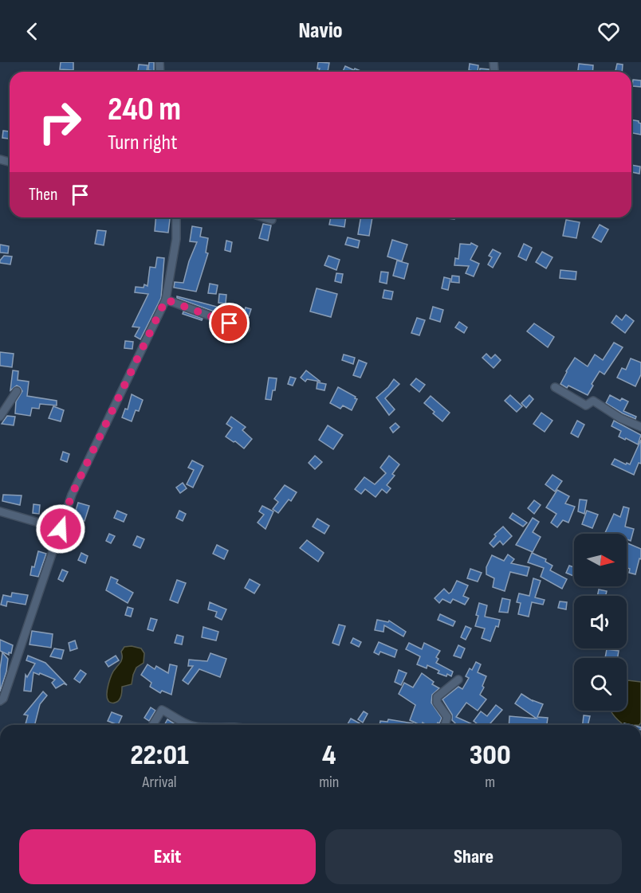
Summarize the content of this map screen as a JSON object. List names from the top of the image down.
{
  "north": "right",
  "page": {
    "header": "Navio",
    "turn": ["240 m", "Turn right"],
    "then": "Then",
    "eta": [
      "22:01",
      "Arrival",
      "4",
      "min",
      "300",
      "m"
    ],
    "buttons": ["Exit", "Share"]
  }
}
